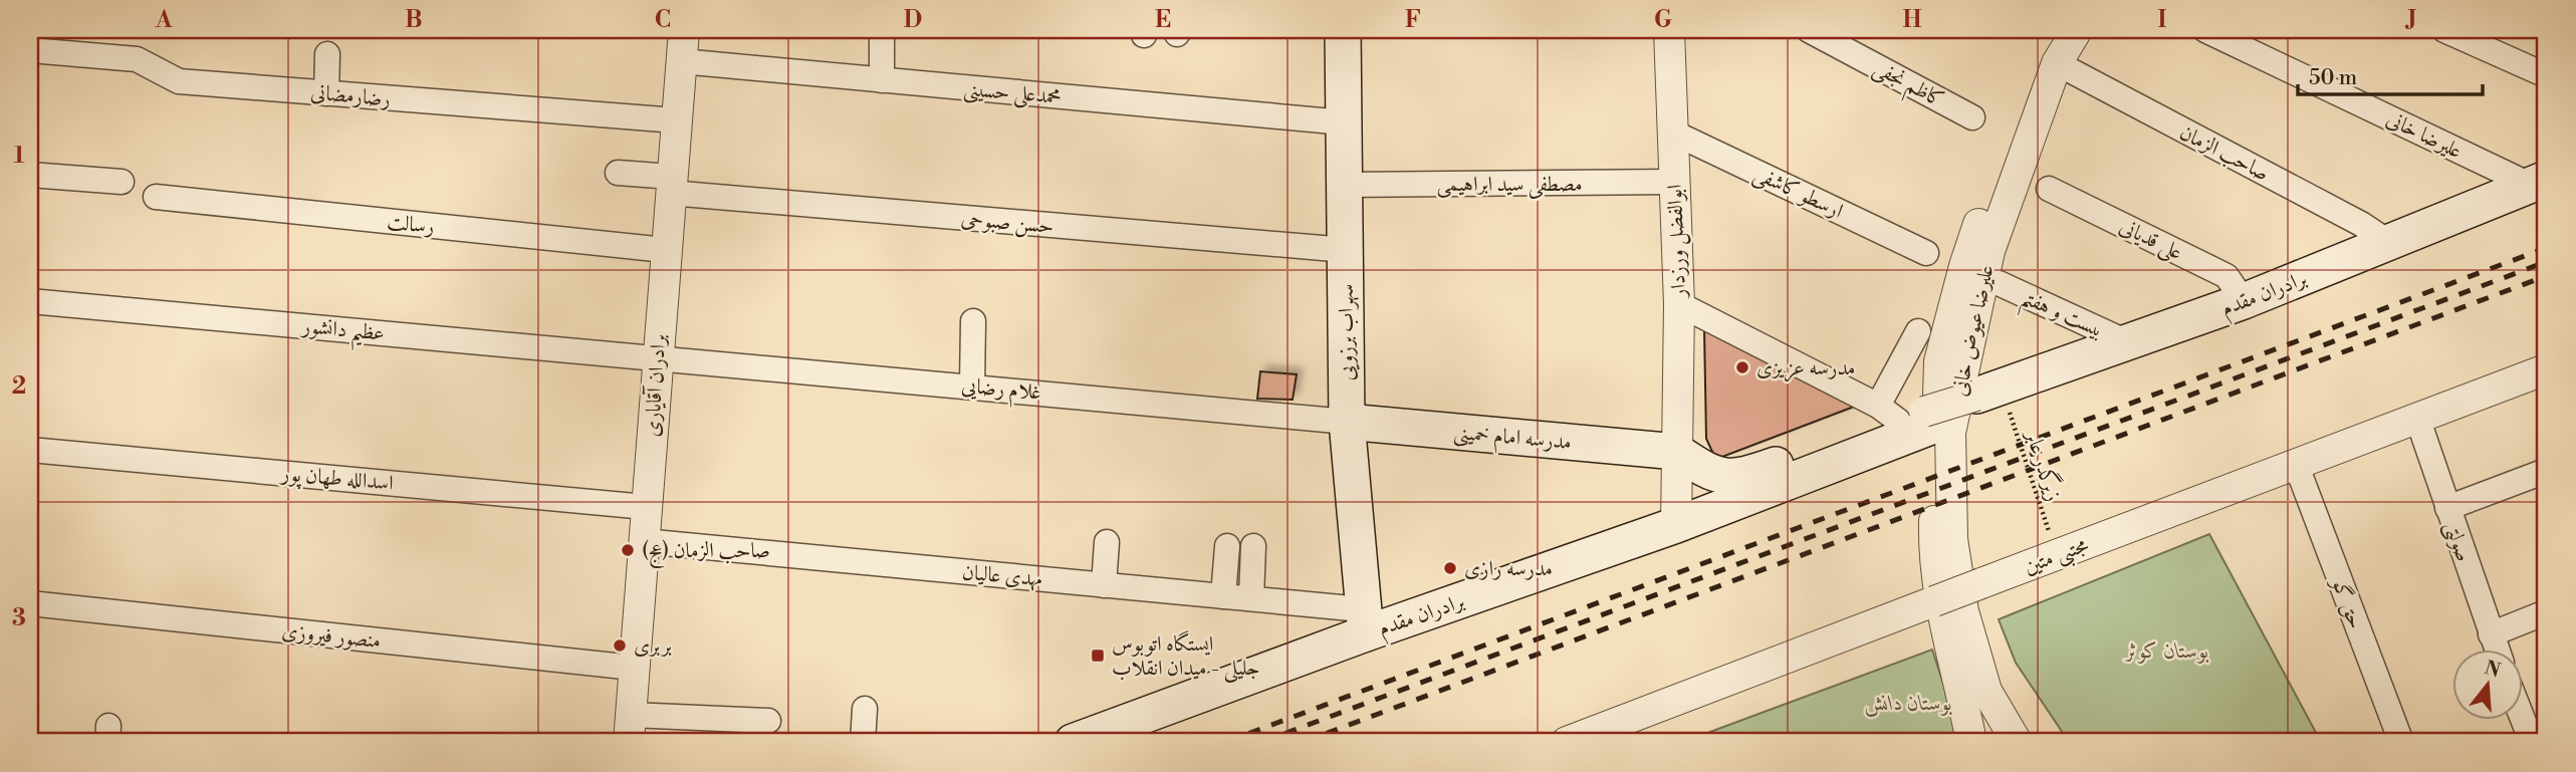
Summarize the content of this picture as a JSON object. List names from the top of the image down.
{
  "streets": {
    "main road": ["برادران مقدم", "سهراب برزویی", "مدرسه امام خمینی"],
    "street": [
      "کاظم نجفی",
      "محمدعلی حسینی",
      "رضارمضانی",
      "علیرضا خانی",
      "صاحب الزمان",
      "مصطفی سید ابراهیمی",
      "ارسطو کاشفی",
      "حسن صبوحی",
      "رسالت",
      "علی قدیانی",
      "ابوالفضل ورزدار",
      "بیست و هفتم",
      "عظیم دانشور",
      "علیرضا عیوض خانی",
      "برادران آقایاری",
      "غلام رضایی",
      "اسدالله طهان پور",
      "صولتی",
      "مجتبی متین",
      "مهدی عالیان",
      "حق گو",
      "منصور فیروزی"
    ],
    "path": ["زیرگدر عابر"]
  },
  "crossings": [
    ["محمدعلی حسینی", "سهراب برزویی"],
    ["محمدعلی حسینی", "برادران آقایاری"],
    ["رضارمضانی", "برادران آقایاری"],
    ["علیرضا خانی", "برادران مقدم"],
    ["صاحب الزمان", "برادران مقدم"],
    ["صاحب الزمان", "علیرضا عیوض خانی"],
    ["مصطفی سید ابراهیمی", "ابوالفضل ورزدار"],
    ["مصطفی سید ابراهیمی", "سهراب برزویی"],
    ["ارسطو کاشفی", "ابوالفضل ورزدار"],
    ["حسن صبوحی", "سهراب برزویی"],
    ["حسن صبوحی", "برادران آقایاری"],
    ["رسالت", "برادران آقایاری"],
    ["علی قدیانی", "برادران مقدم"],
    ["ابوالفضل ورزدار", "برادران مقدم"],
    ["ابوالفضل ورزدار", "مدرسه امام خمینی"],
    ["برادران مقدم", "بیست و هفتم"],
    ["برادران مقدم", "سهراب برزویی"],
    ["برادران مقدم", "زیرگدر عابر"],
    ["برادران مقدم", "مهدی عالیان"],
    ["عظیم دانشور", "برادران آقایاری"],
    ["عظیم دانشور", "غلام رضایی"],
    ["سهراب برزویی", "غلام رضایی"],
    ["سهراب برزویی", "مدرسه امام خمینی"],
    ["سهراب برزویی", "مهدی عالیان"],
    ["برادران آقایاری", "غلام رضایی"],
    ["برادران آقایاری", "اسدالله طهان پور"],
    ["برادران آقایاری", "مهدی عالیان"],
    ["برادران آقایاری", "منصور فیروزی"],
    ["غلام رضایی", "مدرسه امام خمینی"],
    ["زیرگدر عابر", "مجتبی متین"],
    ["صولتی", "مجتبی متین"],
    ["مجتبی متین", "حق گو"]
  ],
  "parks": ["بوستان کوثر", "بوستان دانش"],
  "places": {
    "other": [
      "مدرسه عزیزی",
      "صاحب الزمان (عج)",
      "مدرسه رازی",
      "بربری"
    ],
    "transit": ["ایستگاه اتوبوس جلیلی - میدان انقلاب"]
  },
  "scale_bar": "50 m",
  "north": "top",
  "grid": {
    "columns": [
      "A",
      "B",
      "C",
      "D",
      "E",
      "F",
      "G",
      "H",
      "I",
      "J"
    ],
    "rows": ["1", "2", "3"]
  }
}
